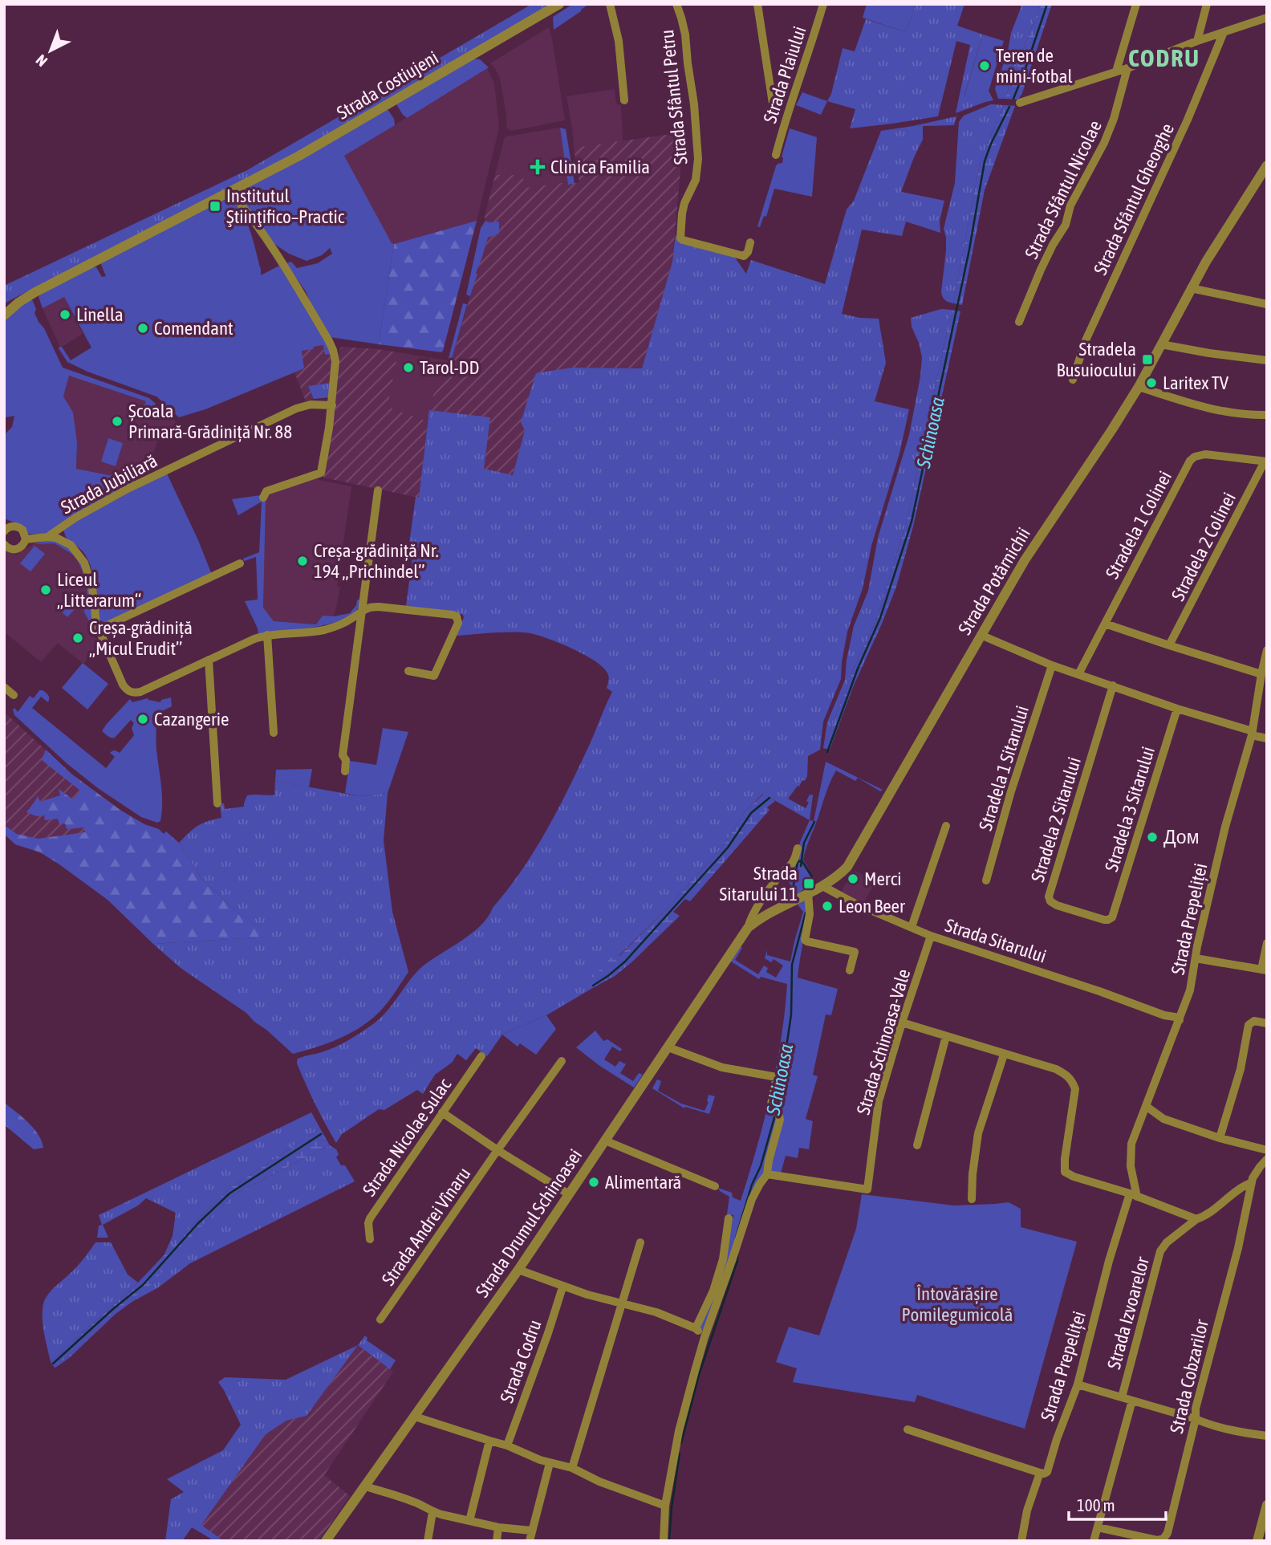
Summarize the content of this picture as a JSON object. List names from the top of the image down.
{
  "streets": {
    "street": [
      "Strada Plaiului",
      "Strada Costiujeni",
      "Strada Sfântul Petru",
      "Strada Sfântul Nicolae",
      "Strada Sfântul Gheorghe",
      "Strada Jubiliară",
      "Stradela 1 Colinei",
      "Stradela 2 Colinei",
      "Strada Potârnichii",
      "Stradela 1 Sitarului",
      "Stradela 3 Sitarului",
      "Stradela 2 Sitarului",
      "Strada Prepeliței",
      "Strada Sitarului",
      "Strada Schinoasa-Vale",
      "Strada Nicolae Sulac",
      "Strada Drumul Schinoasei",
      "Strada Andrei Vînaru",
      "Strada Izvoarelor",
      "Strada Codru",
      "Strada Cobzarilor"
    ]
  },
  "crossings": [
    ["Stradela 1 Colinei", "Stradela 2 Colinei"],
    ["Strada Potârnichii", "Strada Sitarului"],
    ["Strada Potârnichii", "Strada Drumul Schinoasei"],
    ["Stradela 3 Sitarului", "Stradela 2 Sitarului"],
    ["Strada Prepeliței", "Strada Sitarului"],
    ["Strada Sitarului", "Strada Schinoasa-Vale"],
    ["Strada Sitarului", "Strada Drumul Schinoasei"],
    ["Strada Izvoarelor", "Strada Cobzarilor"]
  ],
  "districts": ["CODRU"],
  "water": ["Schinoasa"],
  "parks": ["Întovărășire Pomilegumicolă"],
  "places": {
    "other": [
      "Teren de mini-fotbal",
      "Linella",
      "Comendant",
      "Tarol-DD",
      "Laritex TV",
      "Școala Primară-Grădiniță Nr. 88",
      "Creșa-grădiniță Nr. 194 „Prichindel”",
      "Liceul „Litterarum“",
      "Creșa-grădiniță „Micul Erudit”",
      "Cazangerie",
      "Дом",
      "Merci",
      "Leon Beer",
      "Alimentară"
    ],
    "health": ["Clinica Familia"],
    "transit": ["Institutul Ştiinţifico–Practic", "Stradela Busuiocului", "Strada Sitarului 11"]
  },
  "scale_bar": "100 m",
  "north": "bottom left"
}
